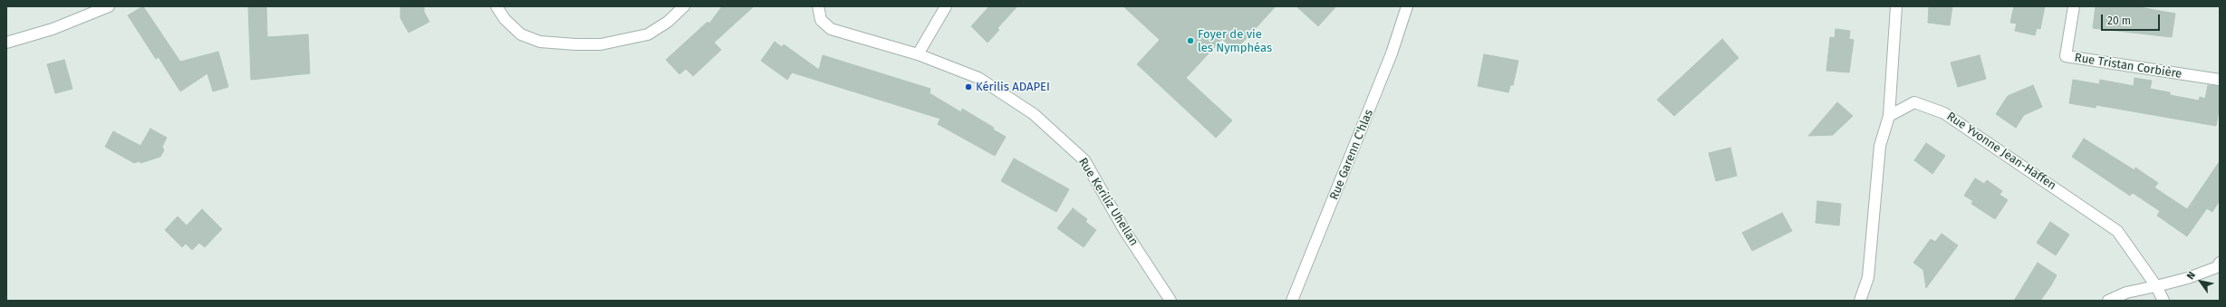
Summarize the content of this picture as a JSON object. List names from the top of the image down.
{
  "streets": {
    "street": [
      "Rue Tristan Corbière",
      "Rue Yvonne Jean-Haffen",
      "Rue Garenn C'hlas",
      "Rue Keriliz Uhellan"
    ]
  },
  "places": ["Foyer de vie les Nymphéas", "Kérilis ADAPEI"],
  "scale_bar": "20 m",
  "north": "top left"
}
